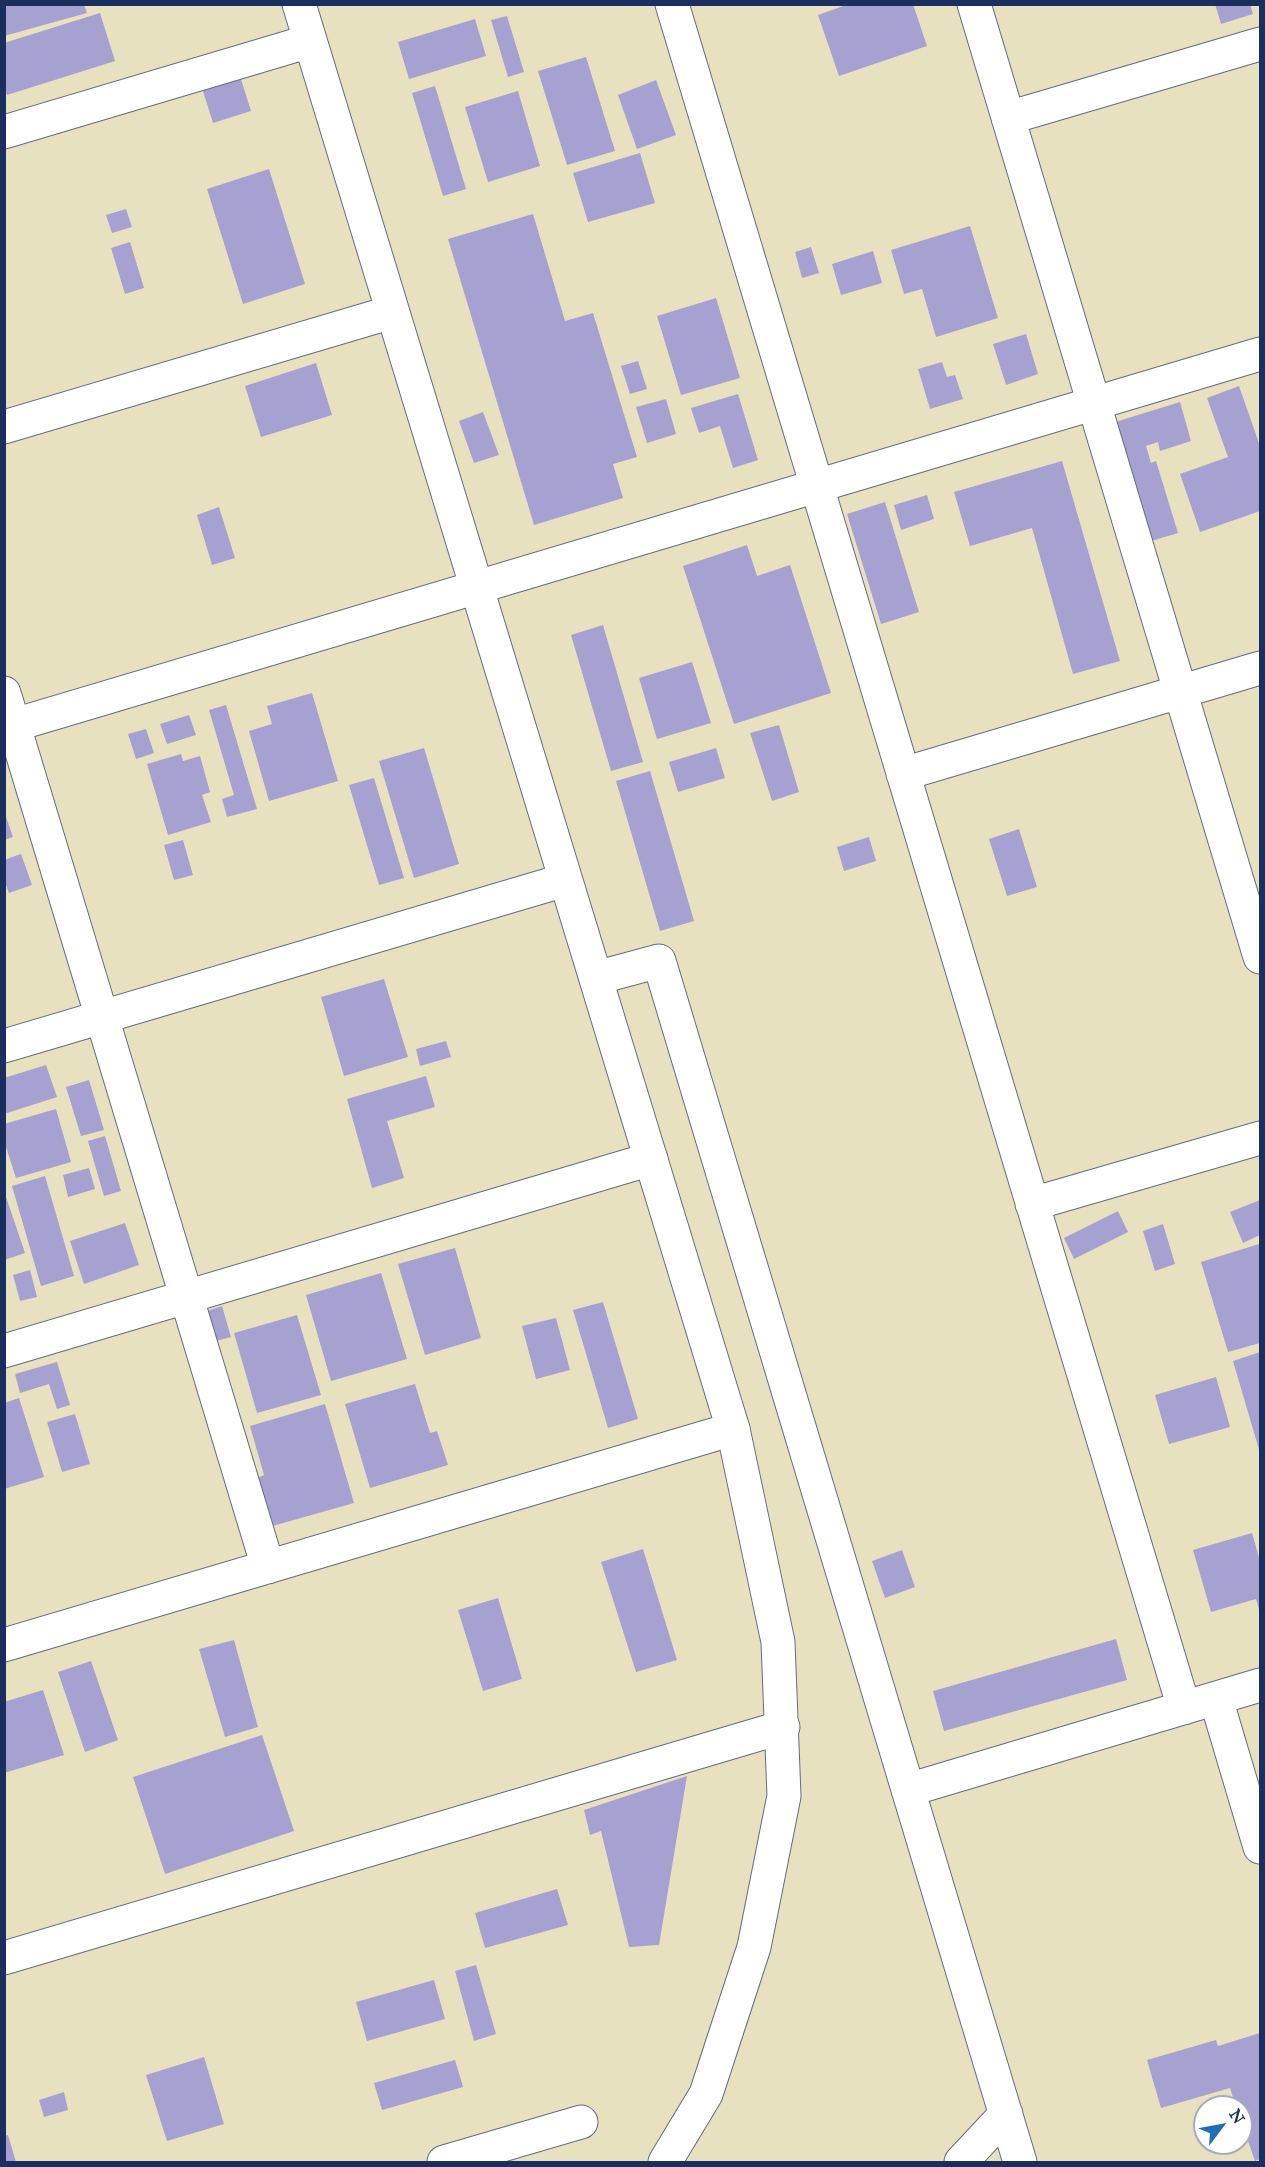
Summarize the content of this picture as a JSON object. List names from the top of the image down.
{
  "north": "top right"
}
